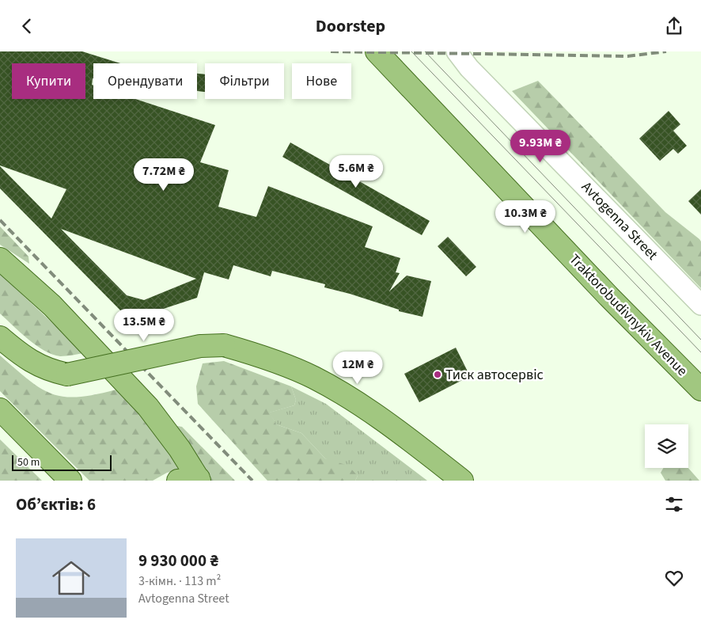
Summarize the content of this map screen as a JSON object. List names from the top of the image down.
{
  "streets": {
    "main road": ["Traktorobudivnykiv Avenue"],
    "street": ["Avtogenna Street"]
  },
  "places": ["Тиск автосервіс"],
  "scale_bar": "50 m",
  "page": {
    "header": "Doorstep",
    "chip": [
      "Купити",
      "Орендувати",
      "Фільтри",
      "Нове"
    ],
    "price": [
      "9.93M ₴",
      "5.6M ₴",
      "7.72M ₴",
      "10.3M ₴",
      "13.5M ₴",
      "12M ₴"
    ],
    "scale": "50 m",
    "heading": "Об’єктів: 6",
    "list": [
      {
        "name": "9 930 000 ₴",
        "note": "3-кімн. · 113 m² · Avtogenna Street"
      }
    ]
  }
}
